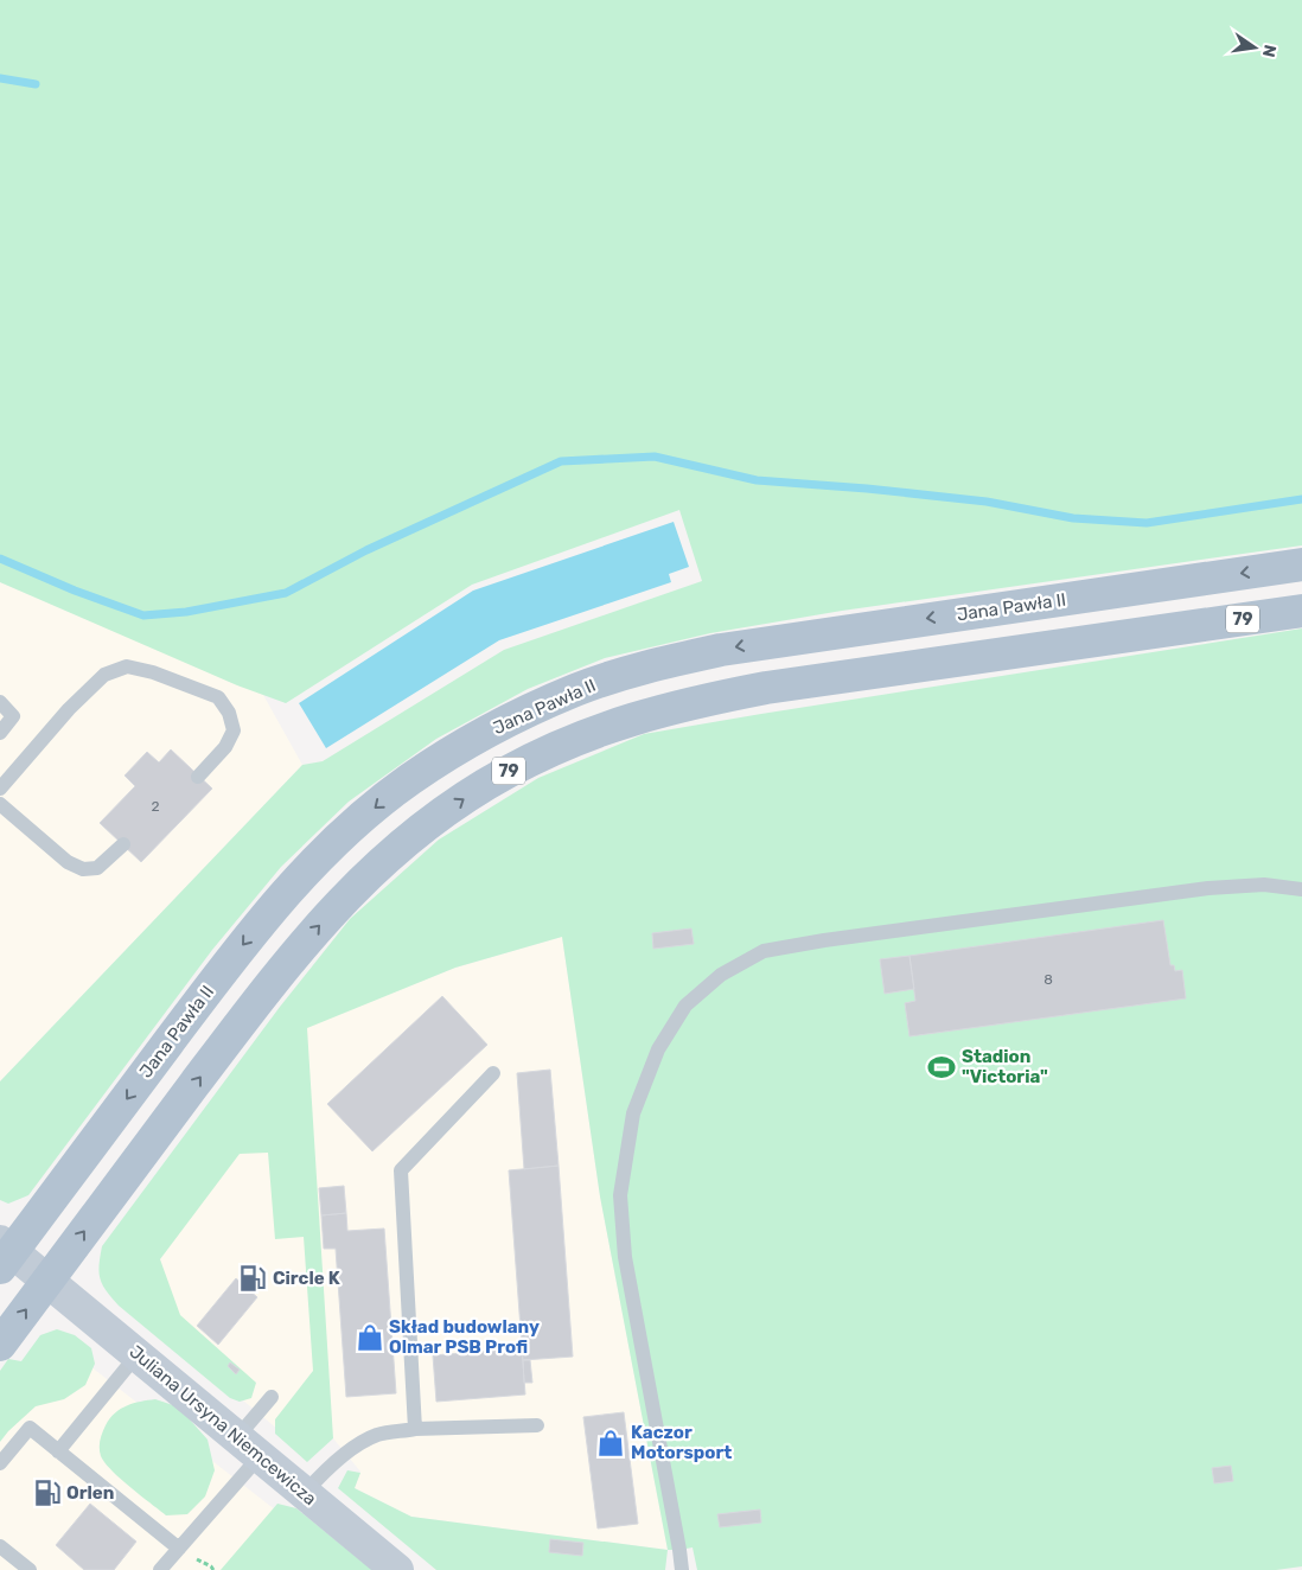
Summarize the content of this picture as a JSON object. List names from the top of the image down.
{
  "streets": {
    "main road": ["Jana Pawła II", "79"],
    "street": ["Juliana Ursyna Niemcewicza"]
  },
  "crossings": [
    ["Jana Pawła II", "Juliana Ursyna Niemcewicza"],
    ["79", "Juliana Ursyna Niemcewicza"]
  ],
  "places": {
    "sports": ["Stadion \"Victoria\""],
    "fuel station": ["Circle K", "Orlen"],
    "shop": ["Skład budowlany Olmar PSB Profi", "Kaczor Motorsport"]
  },
  "house_numbers": ["2", "8"],
  "north": "right"
}
